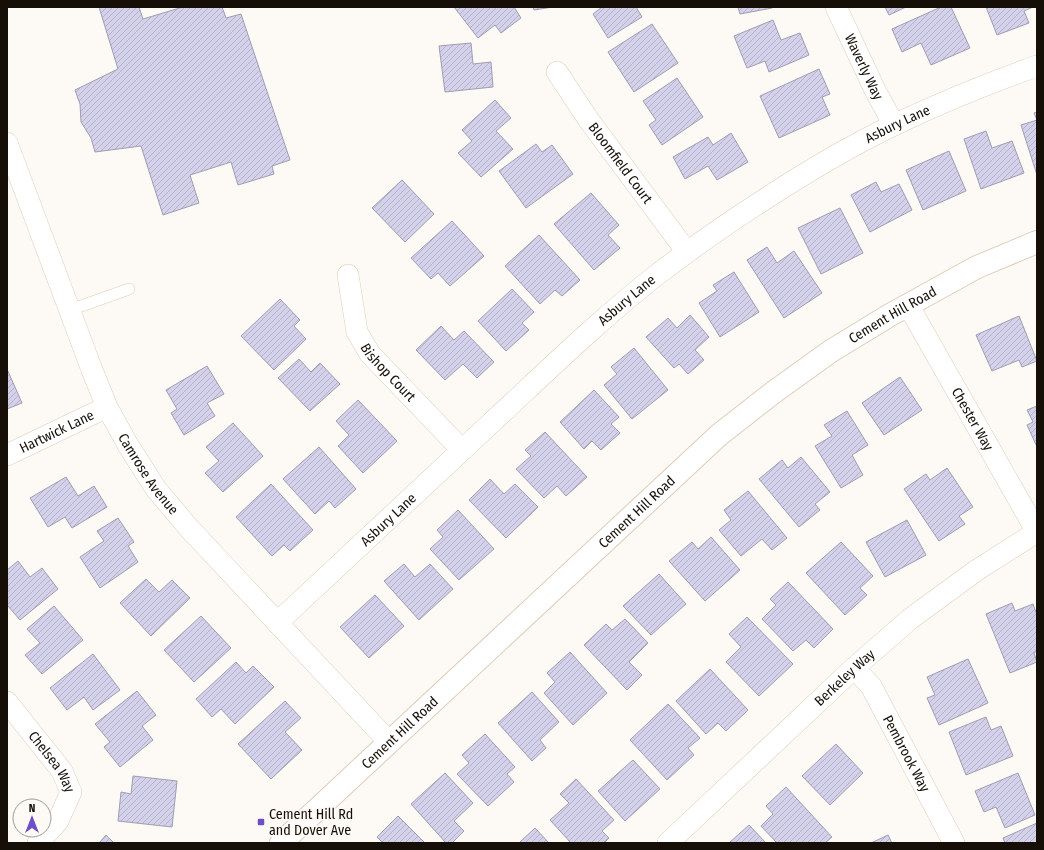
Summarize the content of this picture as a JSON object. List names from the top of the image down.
{
  "streets": {
    "street": [
      "Waverly Way",
      "Asbury Lane",
      "Bloomfield Court",
      "Cement Hill Road",
      "Bishop Court",
      "Chester Way",
      "Hartwick Lane",
      "Camrose Avenue",
      "Berkeley Way",
      "Pembrook Way",
      "Chelsea Way"
    ]
  },
  "crossings": [
    ["Waverly Way", "Asbury Lane"],
    ["Asbury Lane", "Bloomfield Court"],
    ["Asbury Lane", "Bishop Court"],
    ["Asbury Lane", "Camrose Avenue"],
    ["Cement Hill Road", "Chester Way"],
    ["Cement Hill Road", "Camrose Avenue"],
    ["Chester Way", "Berkeley Way"],
    ["Hartwick Lane", "Camrose Avenue"],
    ["Berkeley Way", "Pembrook Way"]
  ],
  "places": {
    "transit": ["Cement Hill Rd and Dover Ave"]
  },
  "north": "top"
}
